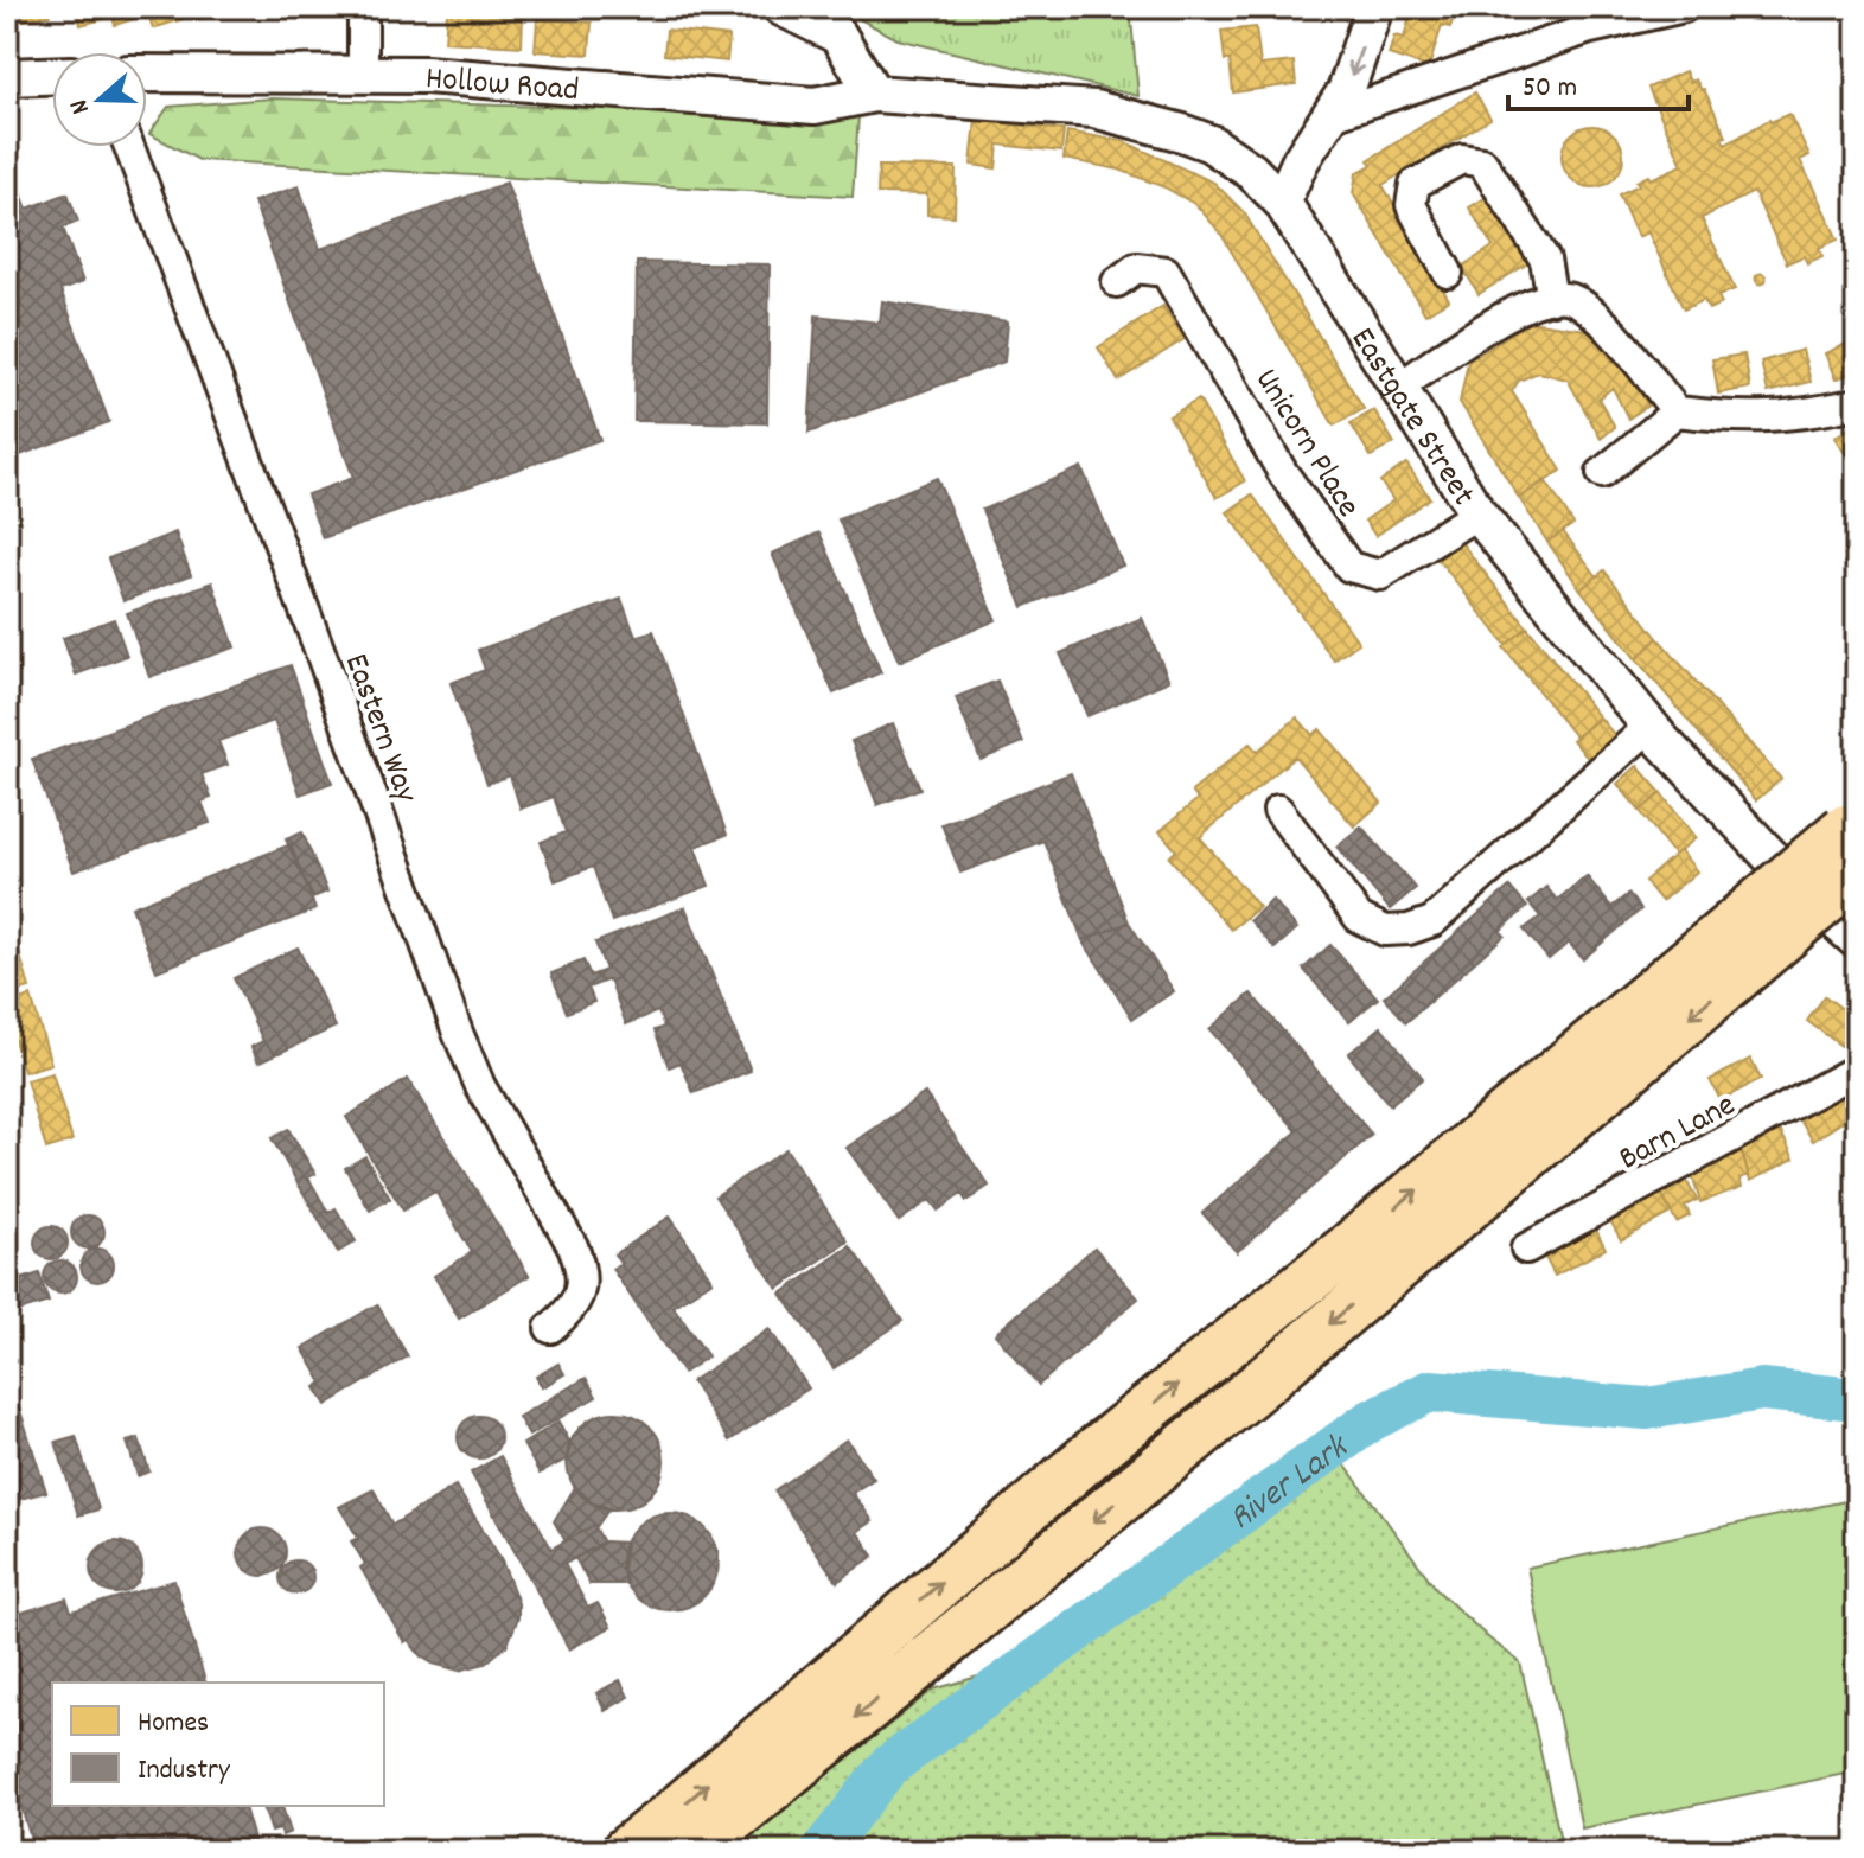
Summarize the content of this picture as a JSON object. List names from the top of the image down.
{
  "streets": {
    "street": [
      "Hollow Road",
      "Eastgate Street",
      "Unicorn Place",
      "Eastern Way",
      "Barn Lane"
    ]
  },
  "crossings": [
    ["Hollow Road", "Eastgate Street"],
    ["Eastgate Street", "Unicorn Place"]
  ],
  "water": ["River Lark"],
  "legend": ["Homes", "Industry"],
  "scale_bar": "50 m",
  "north": "left"
}
